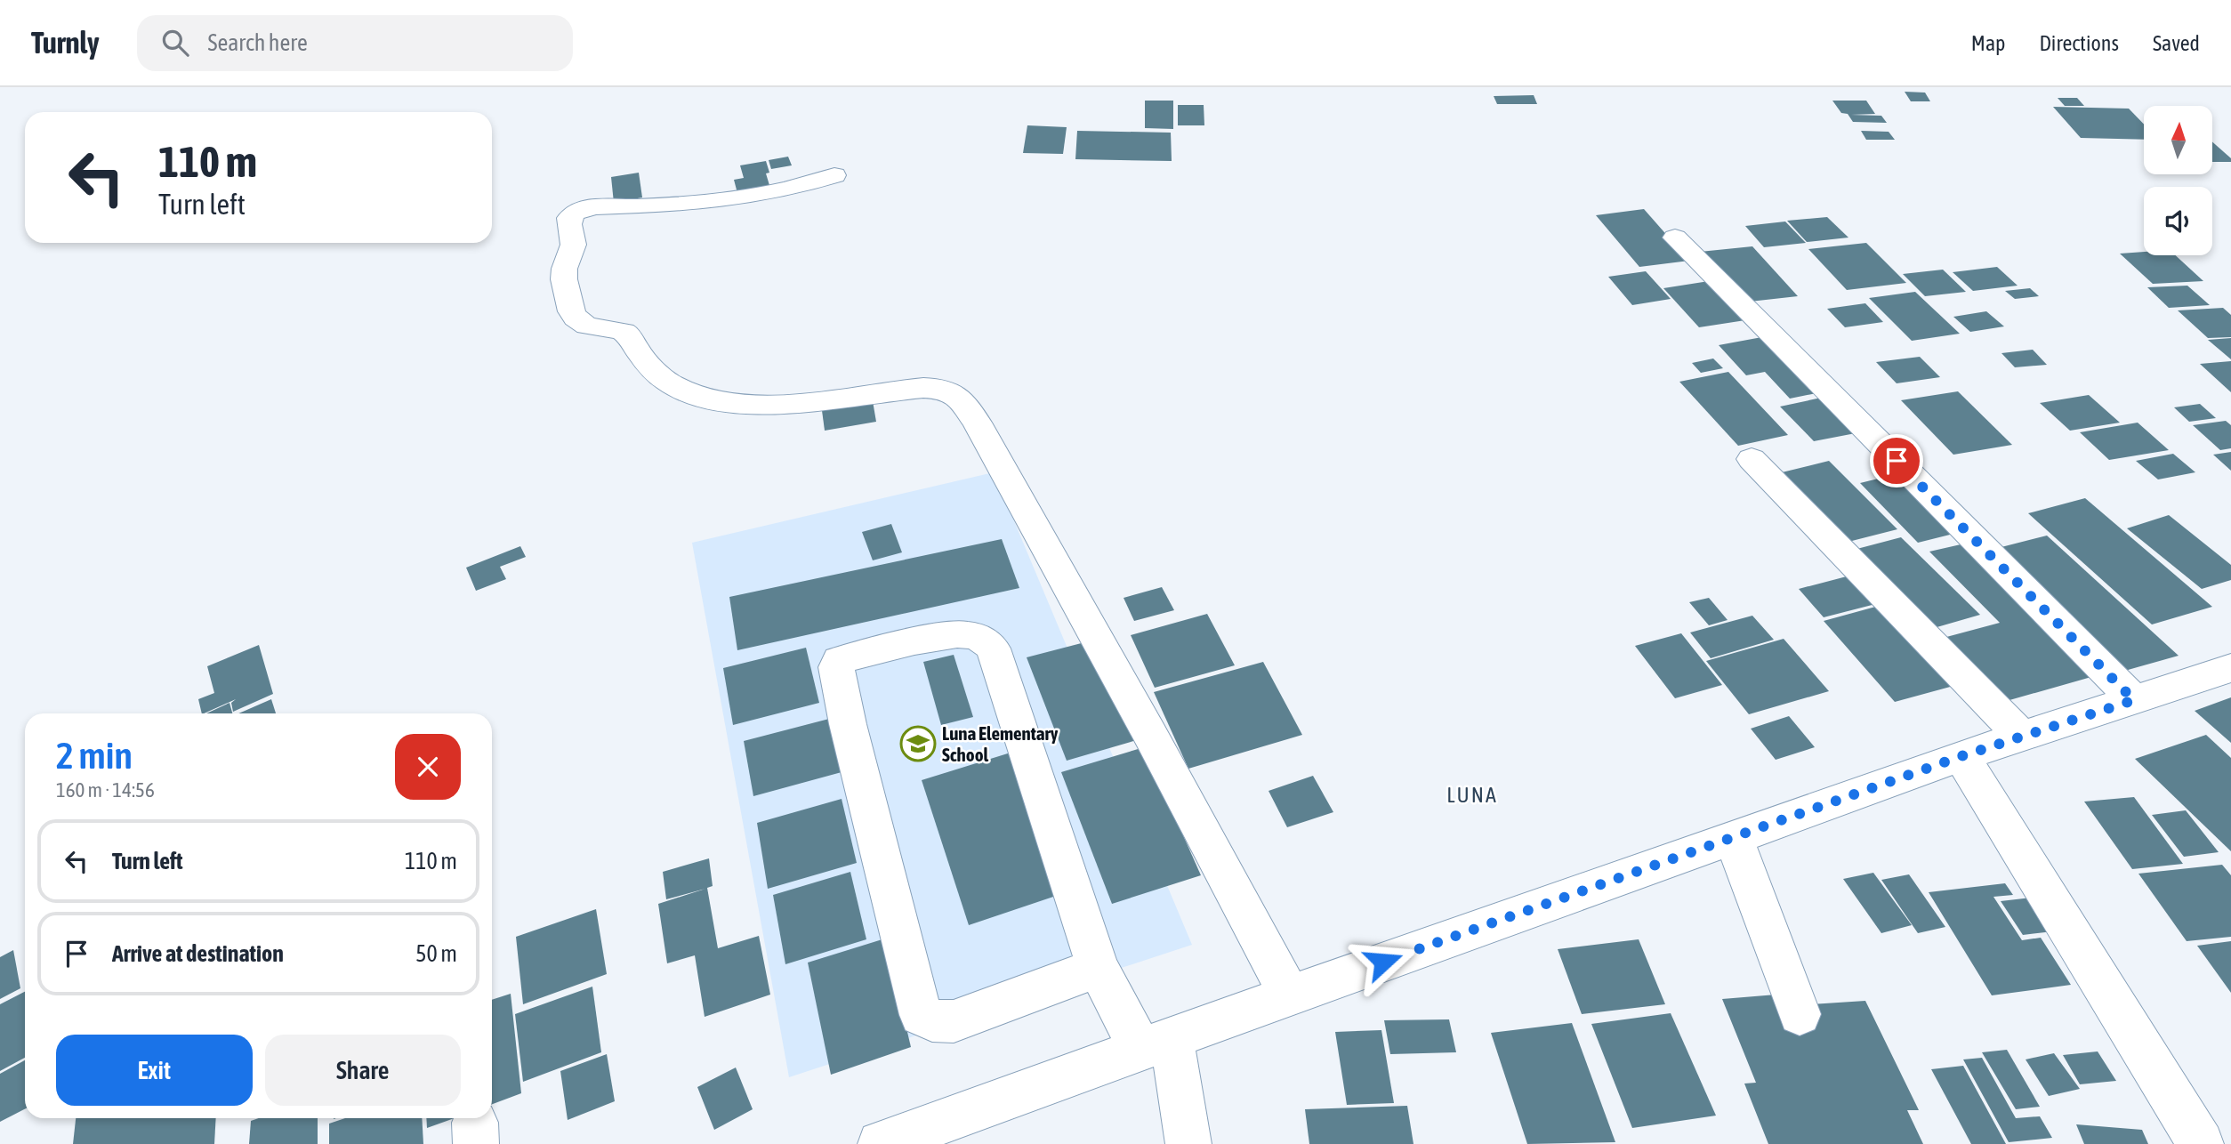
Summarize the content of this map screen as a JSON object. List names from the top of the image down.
{
  "districts": ["LUNA"],
  "places": {
    "school or university": ["Luna Elementary School"]
  },
  "north": "top",
  "page": {
    "header": "Turnly",
    "search": "Search here",
    "nav": ["Map", "Directions", "Saved"],
    "turn": ["110 m", "Turn left"],
    "heading": ["2 min", "160 m · 14:56"],
    "list": [
      {
        "name": "Turn left",
        "value": "110 m"
      },
      {
        "name": "Arrive at destination",
        "value": "50 m"
      }
    ],
    "buttons": ["Exit", "Share"]
  }
}
